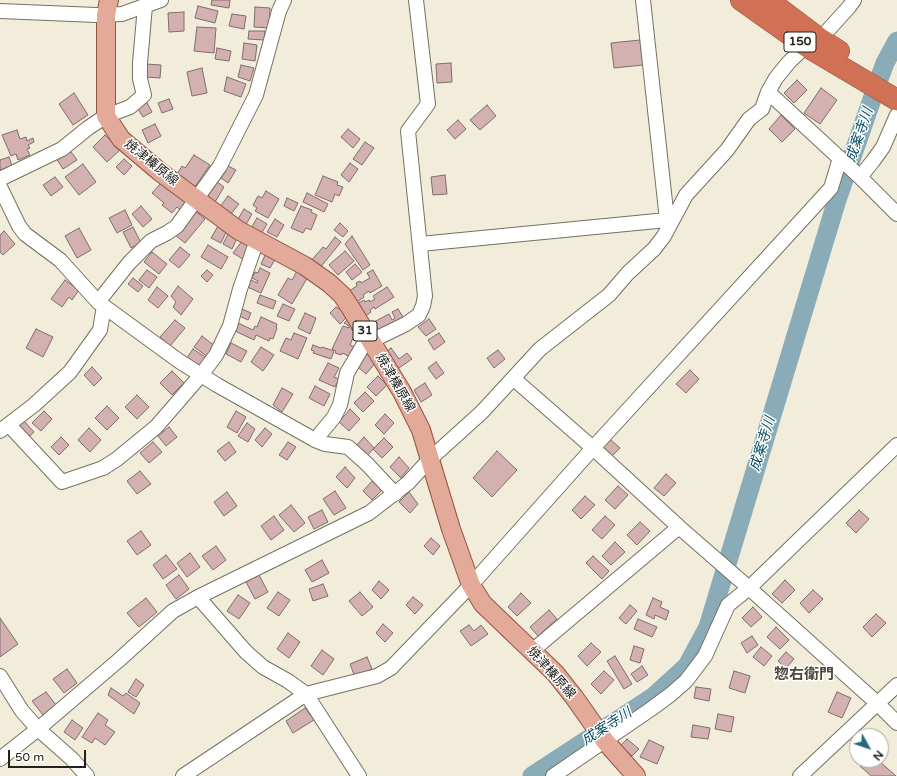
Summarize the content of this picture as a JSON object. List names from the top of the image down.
{
  "streets": {
    "highway": ["150"],
    "main road": ["焼津榛原線", "31"]
  },
  "districts": ["惣右衛門"],
  "water": ["成案寺川"],
  "scale_bar": "50 m",
  "north": "bottom right"
}
